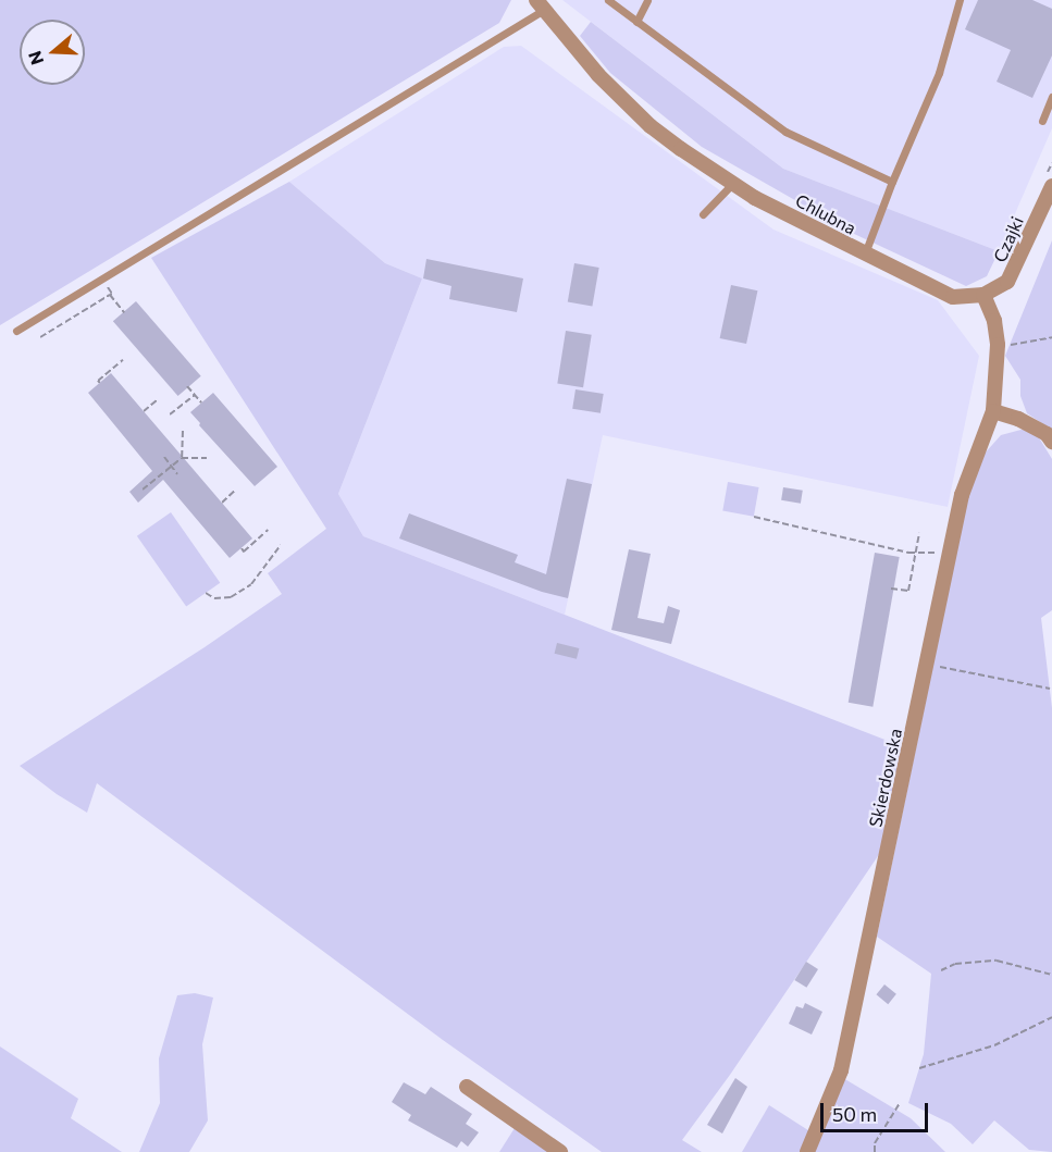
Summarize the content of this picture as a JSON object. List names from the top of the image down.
{
  "streets": {
    "street": ["Chlubna", "Czajki", "Skierdowska"]
  },
  "crossings": [
    ["Chlubna", "Czajki"]
  ],
  "scale_bar": "50 m",
  "north": "left"
}
